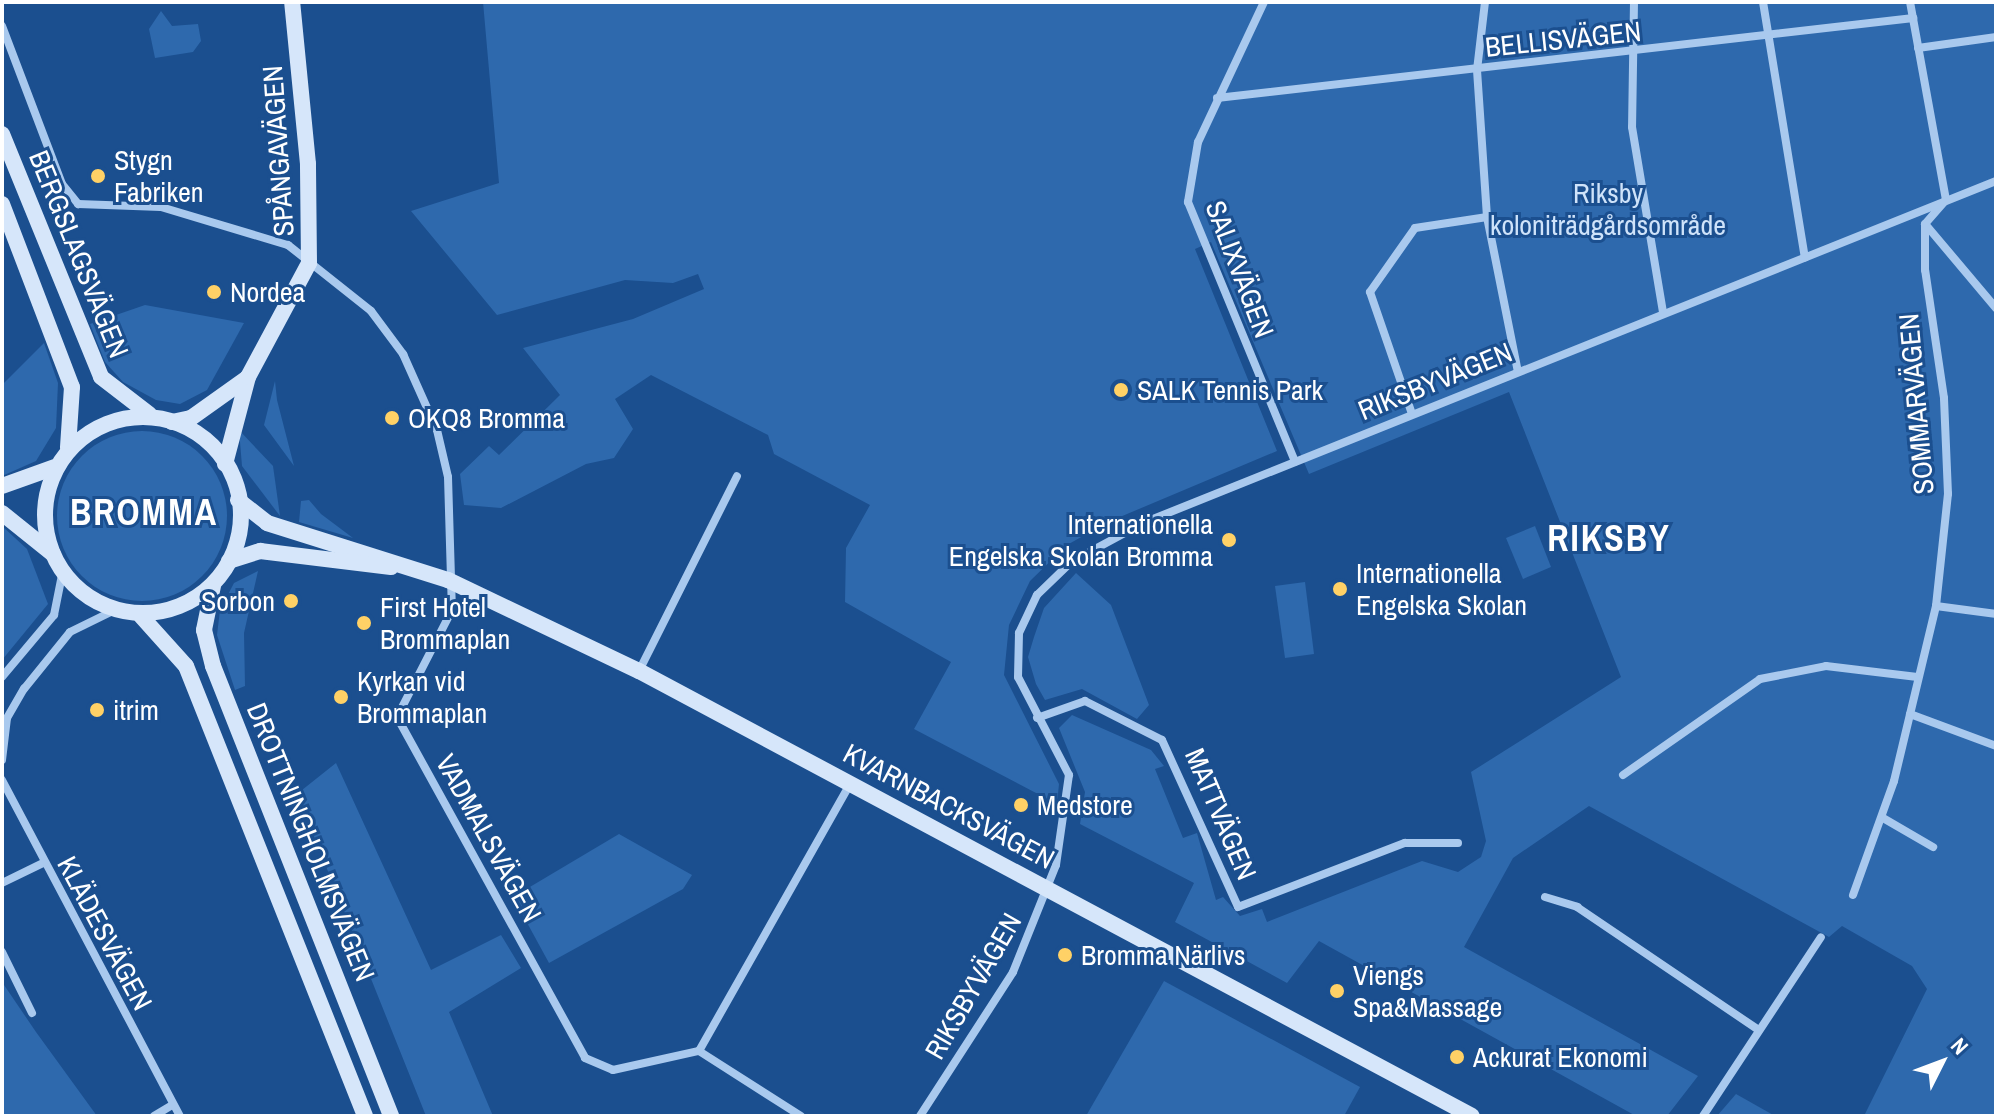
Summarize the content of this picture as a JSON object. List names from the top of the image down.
{
  "streets": {
    "main road": [
      "SPÅNGAVÄGEN",
      "BERGSLAGSVÄGEN",
      "KVARNBACKSVÄGEN",
      "DROTTNINGHOLMSVÄGEN"
    ],
    "street": [
      "BELLISVÄGEN",
      "SALIXVÄGEN",
      "RIKSBYVÄGEN",
      "SOMMARVÄGEN",
      "MATTVÄGEN",
      "VADMALSVÄGEN",
      "KLÄDESVÄGEN"
    ]
  },
  "crossings": [
    ["BELLISVÄGEN", "SALIXVÄGEN"],
    ["SPÅNGAVÄGEN", "BERGSLAGSVÄGEN"],
    ["SPÅNGAVÄGEN", "KVARNBACKSVÄGEN"],
    ["SPÅNGAVÄGEN", "VADMALSVÄGEN"],
    ["SPÅNGAVÄGEN", "DROTTNINGHOLMSVÄGEN"],
    ["BERGSLAGSVÄGEN", "KVARNBACKSVÄGEN"],
    ["BERGSLAGSVÄGEN", "VADMALSVÄGEN"],
    ["BERGSLAGSVÄGEN", "DROTTNINGHOLMSVÄGEN"],
    ["SALIXVÄGEN", "RIKSBYVÄGEN"],
    ["RIKSBYVÄGEN", "KVARNBACKSVÄGEN"],
    ["RIKSBYVÄGEN", "MATTVÄGEN"],
    ["KVARNBACKSVÄGEN", "VADMALSVÄGEN"],
    ["KVARNBACKSVÄGEN", "DROTTNINGHOLMSVÄGEN"]
  ],
  "districts": ["BROMMA", "RIKSBY"],
  "parks": ["Riksby koloniträdgårdsområde"],
  "places": [
    "Stygn Fabriken",
    "Nordea",
    "SALK Tennis Park",
    "OKQ8 Bromma",
    "Internationella Engelska Skolan Bromma",
    "Internationella Engelska Skolan",
    "Sorbon",
    "First Hotel Brommaplan",
    "Kyrkan vid Brommaplan",
    "itrim",
    "Medstore",
    "Bromma Närlivs",
    "Viengs Spa&Massage",
    "Ackurat Ekonomi"
  ],
  "north": "top right"
}
